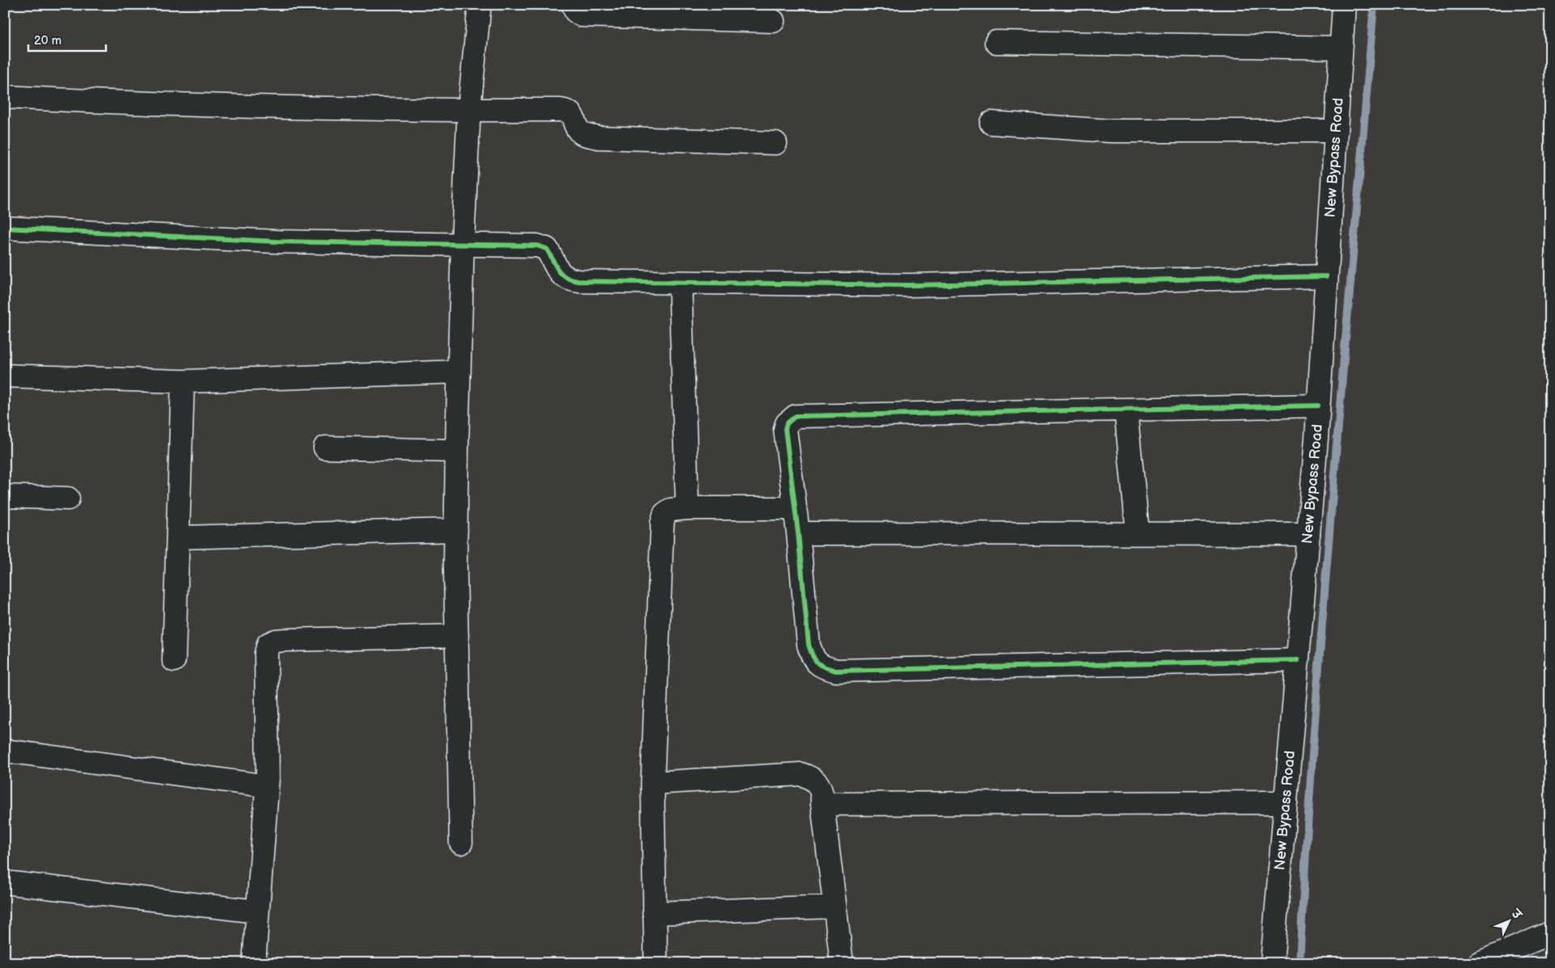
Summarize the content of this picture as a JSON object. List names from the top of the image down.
{
  "streets": {
    "street": ["New Bypass Road"]
  },
  "scale_bar": "20 m",
  "north": "top right"
}
